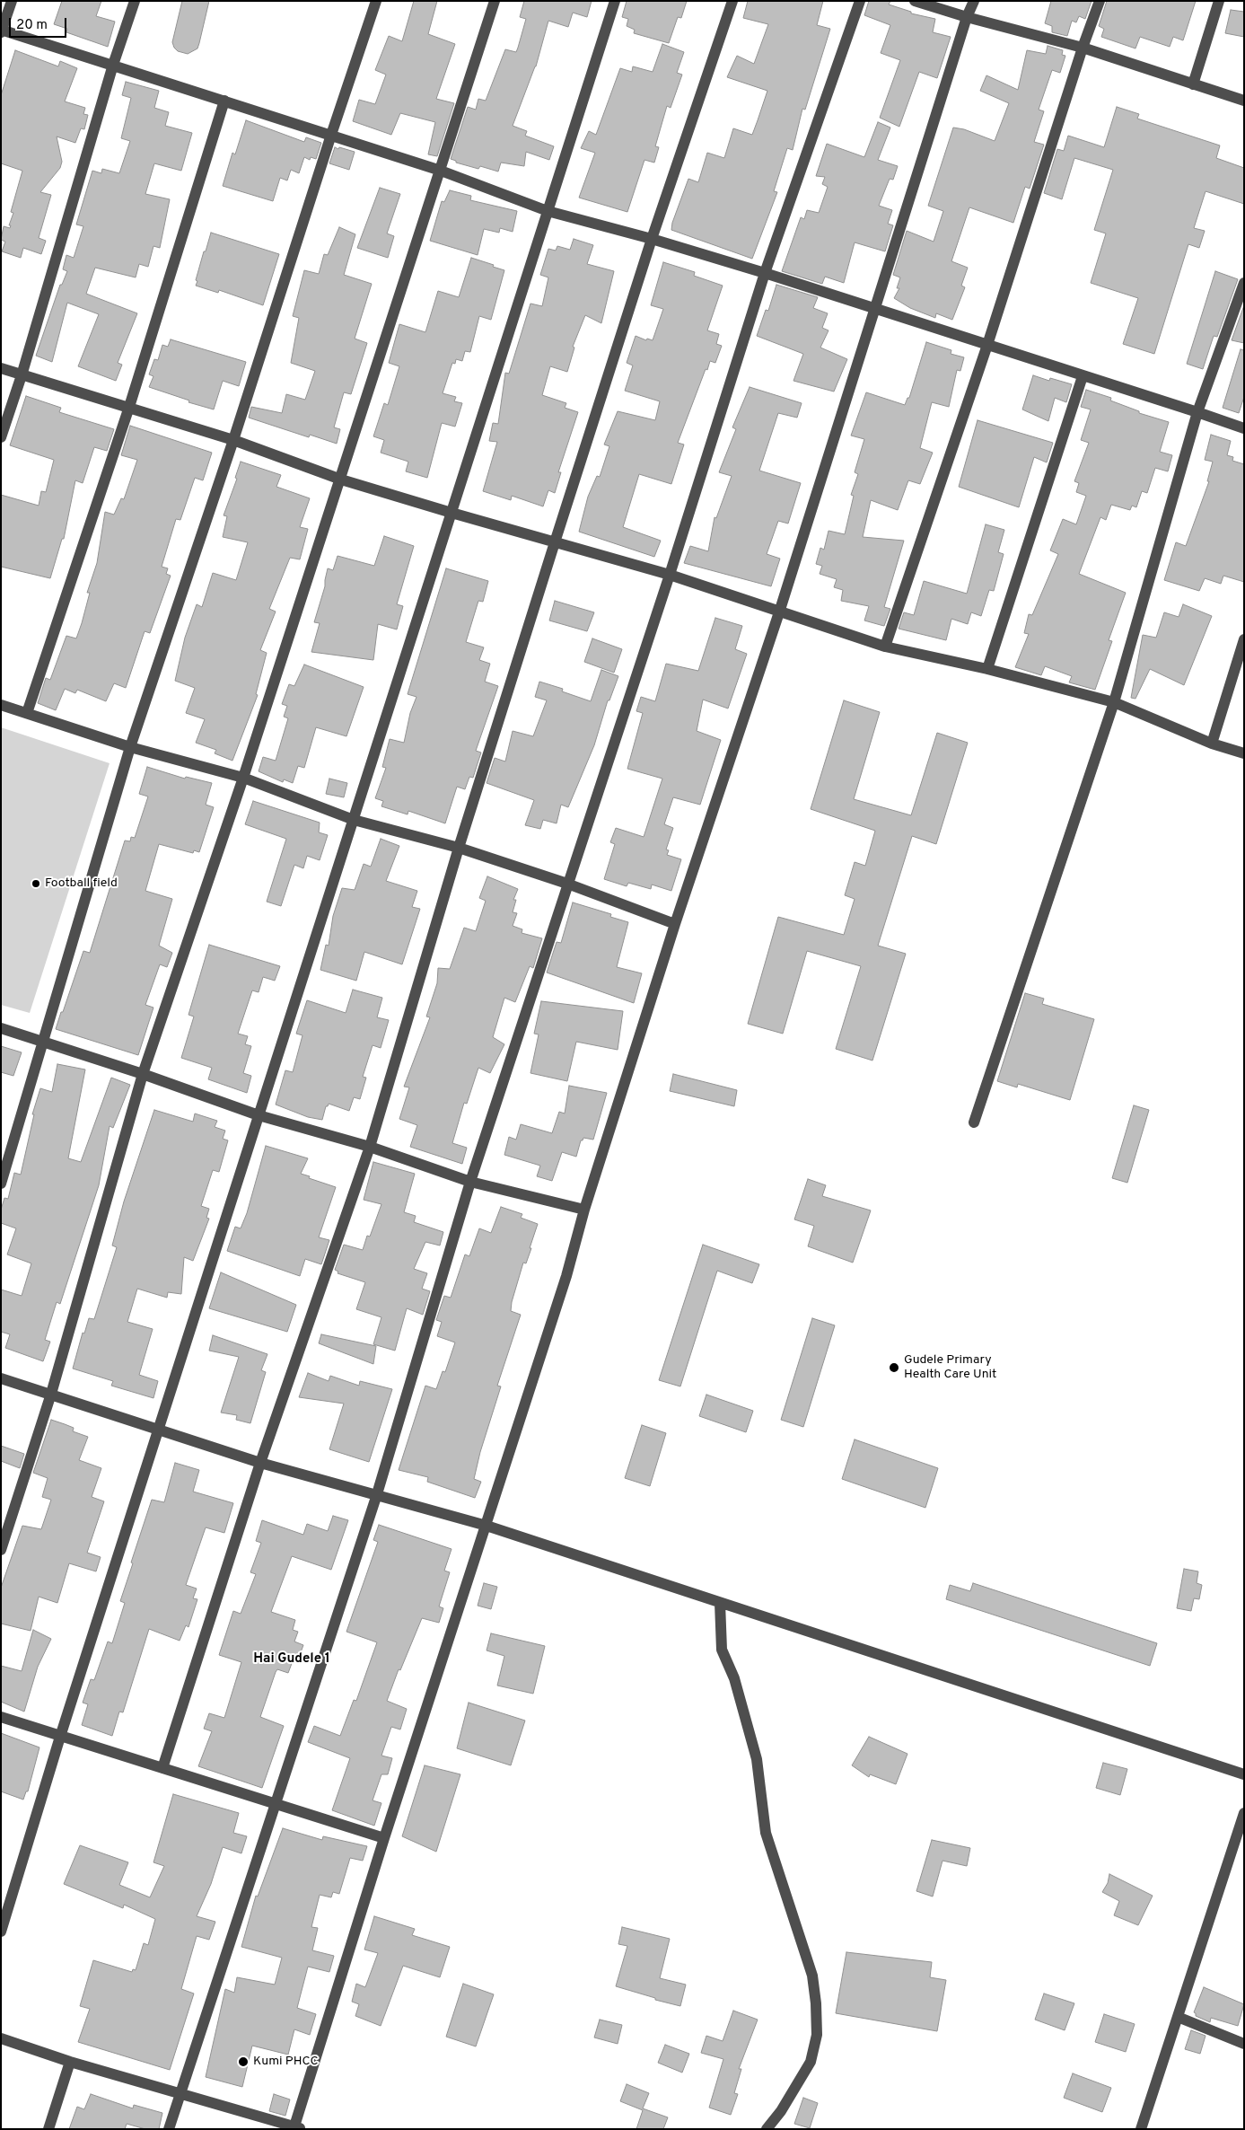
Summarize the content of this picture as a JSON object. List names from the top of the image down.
{
  "districts": ["Hai Gudele 1"],
  "places": ["Football field", "Gudele Primary Health Care Unit", "Kumi PHCC"],
  "scale_bar": "20 m"
}
